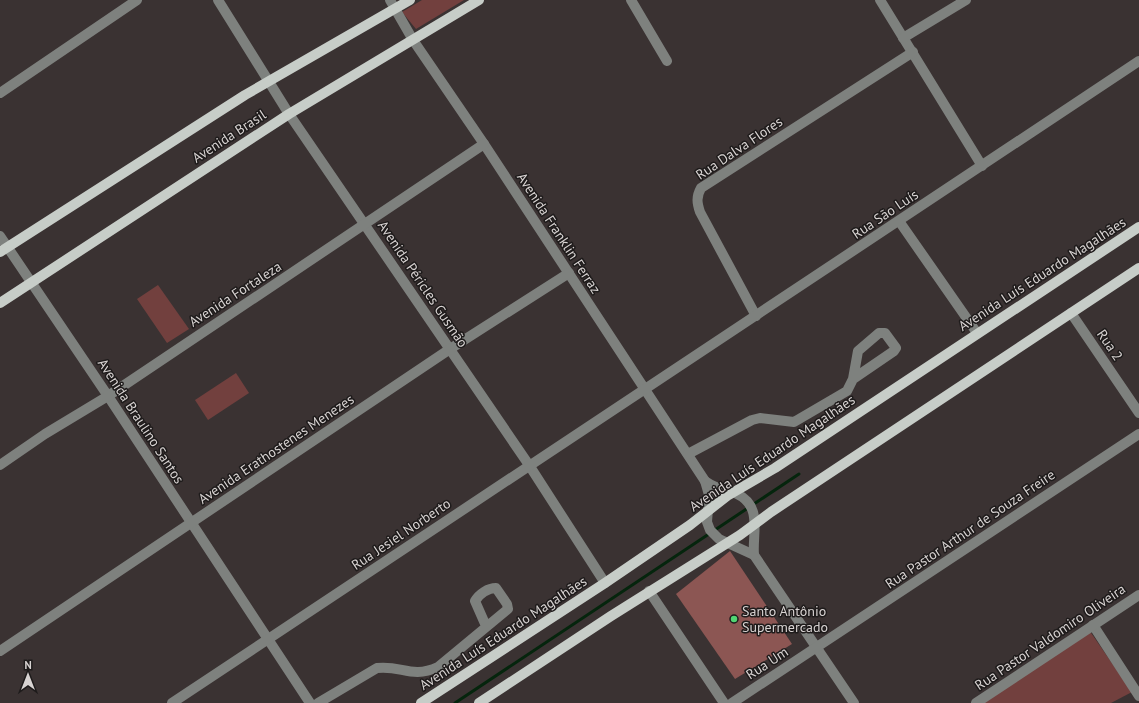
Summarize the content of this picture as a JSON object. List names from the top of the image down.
{
  "streets": {
    "main road": ["Avenida Brasil", "Avenida Luís Eduardo Magalhães"],
    "street": [
      "Rua Dalva Flores",
      "Rua São Luís",
      "Avenida Franklin Ferraz",
      "Avenida Péricles Gusmão",
      "Avenida Fortaleza",
      "Rua 2",
      "Avenida Braulino Santos",
      "Avenida Erathostenes Menezes",
      "Rua Pastor Arthur de Souza Freire",
      "Rua Jesiel Norberto",
      "Rua Pastor Valdomiro Oliveira",
      "Rua Um"
    ]
  },
  "crossings": [
    ["Avenida Brasil", "Avenida Franklin Ferraz"],
    ["Avenida Brasil", "Avenida Péricles Gusmão"],
    ["Avenida Brasil", "Avenida Braulino Santos"],
    ["Rua Dalva Flores", "Rua São Luís"],
    ["Rua São Luís", "Avenida Franklin Ferraz"],
    ["Rua São Luís", "Rua Jesiel Norberto"],
    ["Avenida Franklin Ferraz", "Avenida Fortaleza"],
    ["Avenida Franklin Ferraz", "Avenida Erathostenes Menezes"],
    ["Avenida Franklin Ferraz", "Rua Jesiel Norberto"],
    ["Avenida Luís Eduardo Magalhães", "Avenida Péricles Gusmão"],
    ["Avenida Péricles Gusmão", "Avenida Fortaleza"],
    ["Avenida Péricles Gusmão", "Avenida Erathostenes Menezes"],
    ["Avenida Péricles Gusmão", "Rua Jesiel Norberto"],
    ["Avenida Fortaleza", "Avenida Braulino Santos"],
    ["Avenida Braulino Santos", "Avenida Erathostenes Menezes"],
    ["Avenida Braulino Santos", "Rua Jesiel Norberto"],
    ["Rua Pastor Arthur de Souza Freire", "Rua Um"]
  ],
  "places": ["Santo Antônio Supermercado"],
  "north": "top"
}
